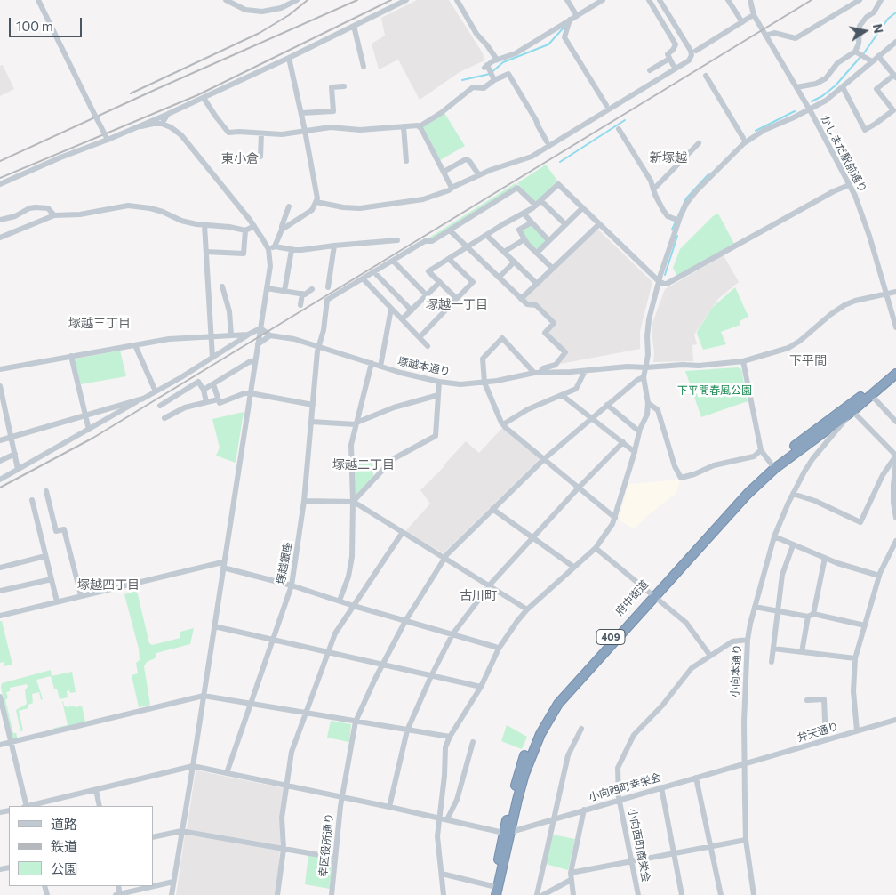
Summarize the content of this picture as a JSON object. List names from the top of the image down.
{
  "streets": {
    "highway": ["府中街道", "409"],
    "street": [
      "かしまだ駅前通り",
      "塚越本通り",
      "塚越銀座",
      "小向本通り",
      "弁天通り",
      "小向西町幸栄会",
      "幸区役所通り",
      "小向西町商栄会"
    ]
  },
  "crossings": [
    ["かしまだ駅前通り", "塚越本通り"],
    ["塚越本通り", "塚越銀座"],
    ["府中街道", "小向西町幸栄会"],
    ["小向本通り", "弁天通り"],
    ["小向本通り", "小向西町幸栄会"],
    ["小向本通り", "小向西町商栄会"],
    ["弁天通り", "小向西町幸栄会"],
    ["小向西町幸栄会", "小向西町商栄会"]
  ],
  "districts": [
    "新塚越",
    "東小倉",
    "塚越一丁目",
    "塚越三丁目",
    "下平間",
    "塚越二丁目",
    "塚越四丁目",
    "古川町"
  ],
  "parks": ["下平間春風公園"],
  "legend": ["道路", "鉄道", "公園"],
  "scale_bar": "100 m",
  "north": "right"
}
